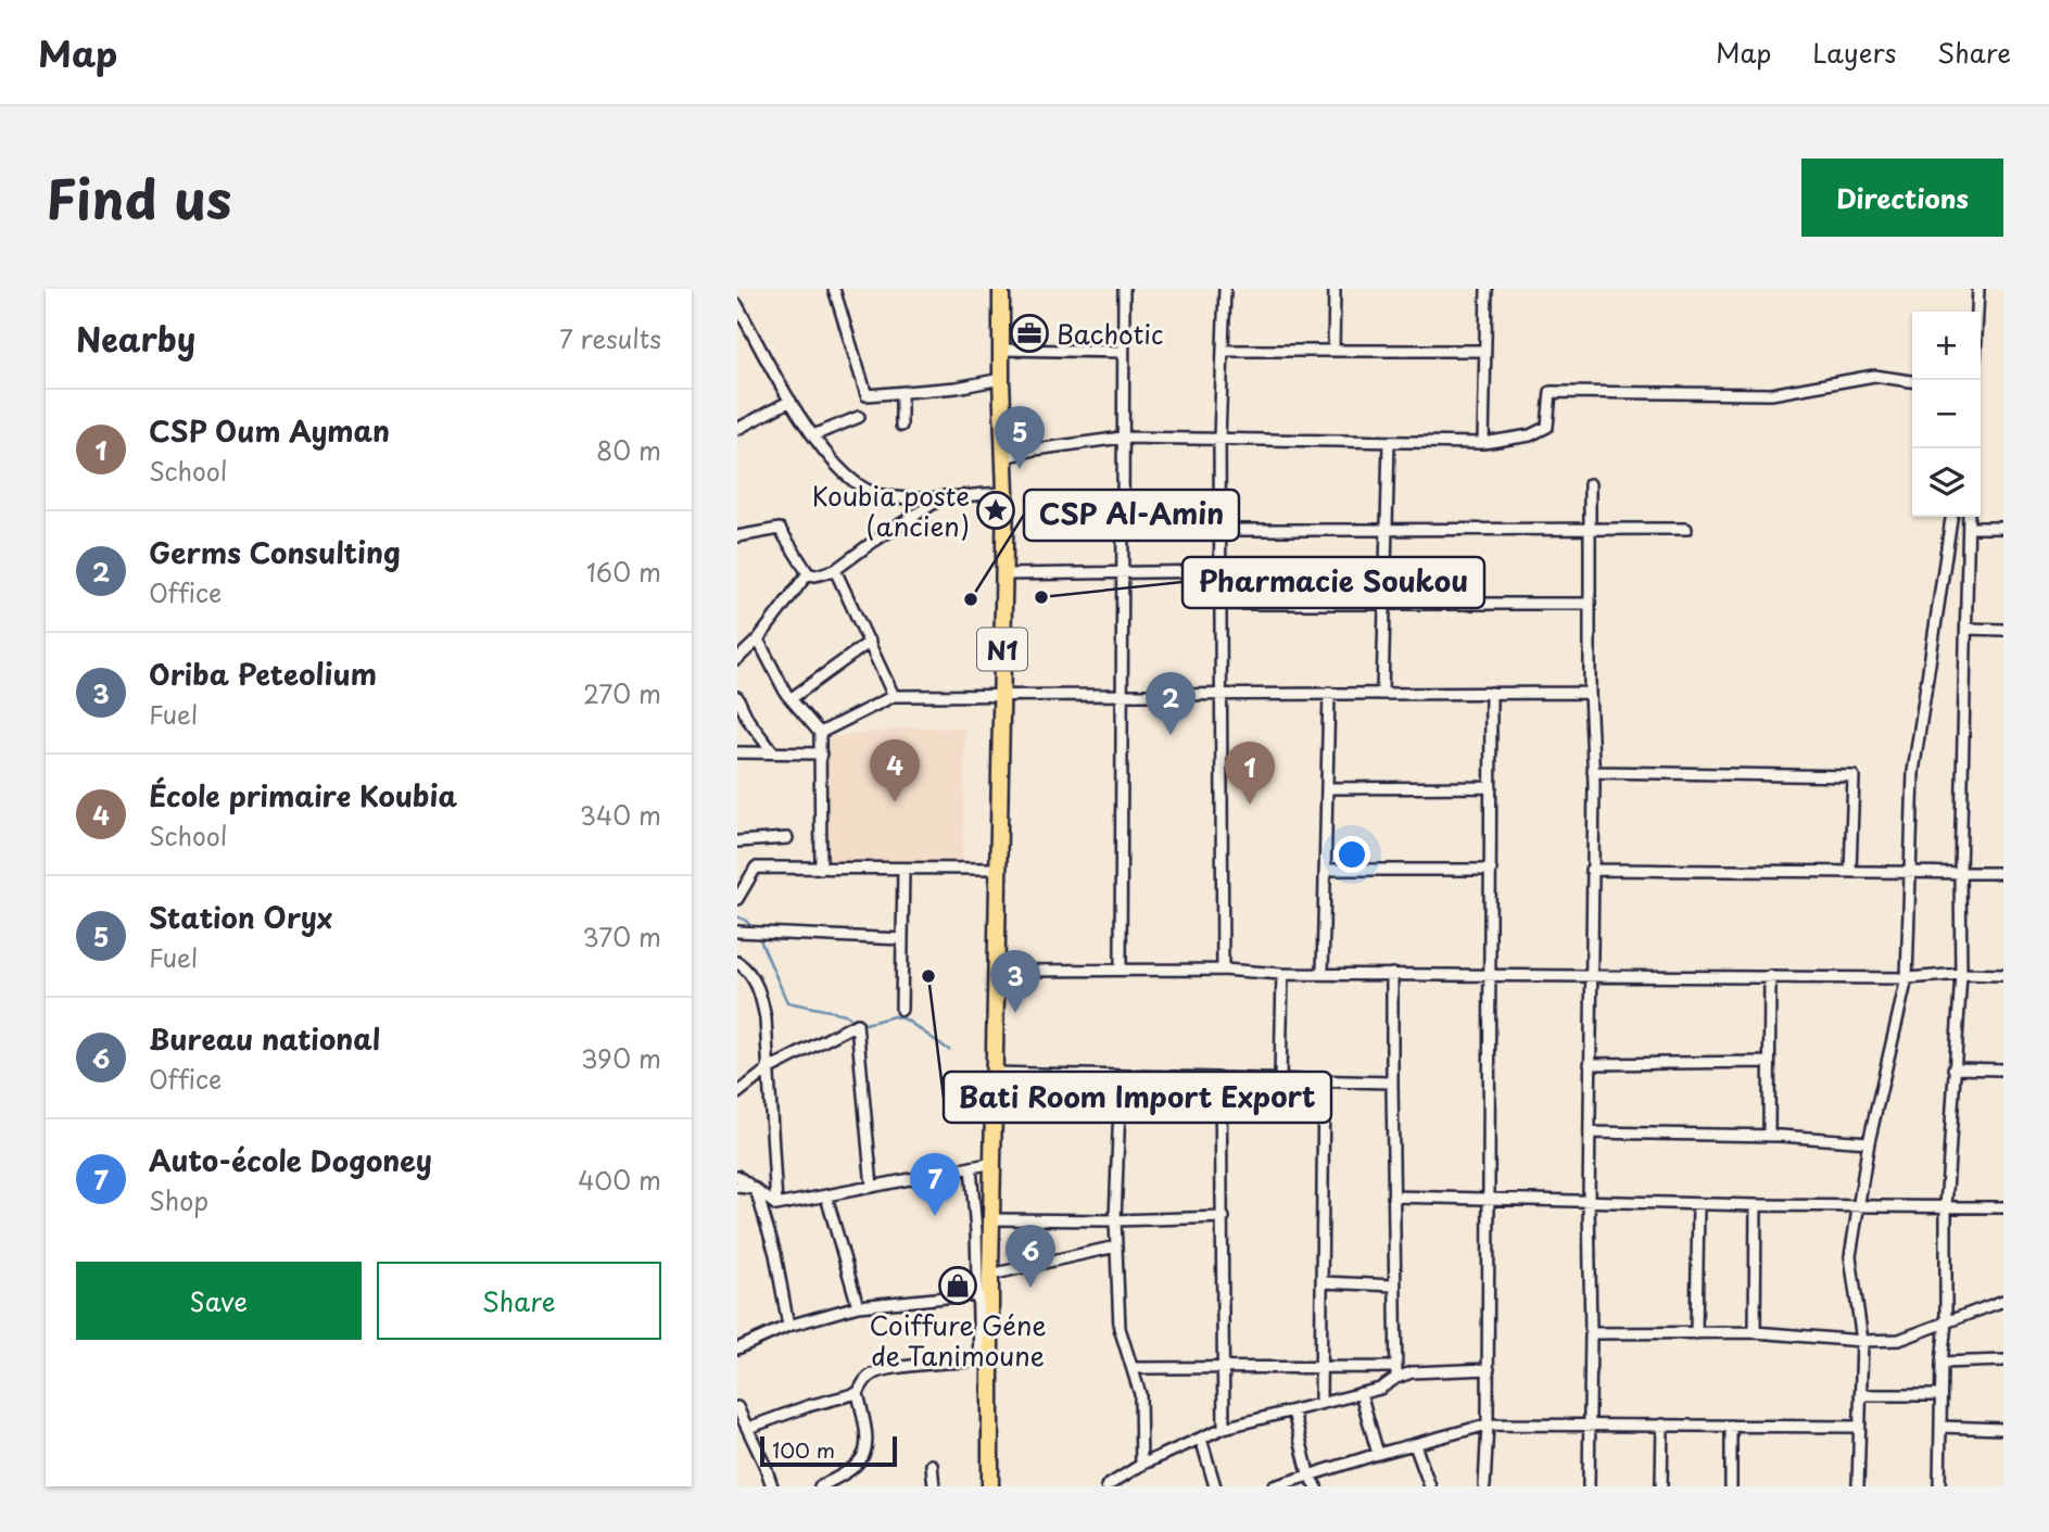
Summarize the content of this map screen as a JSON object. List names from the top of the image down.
{
  "streets": {
    "main road": ["N1"]
  },
  "places": {
    "office": ["Bachotic"],
    "place": ["Koubia poste (ancien)"],
    "other": ["Pharmacie Soukou", "CSP Al-Amin", "Bati Room Import Export"],
    "shop": ["Coiffure Géne de Tanimoune"]
  },
  "scale_bar": "100 m",
  "page": {
    "header": "Map",
    "nav": ["Map", "Layers", "Share"],
    "title": "Find us",
    "buttons": [
      "Directions",
      ["Save", "Share"]
    ],
    "heading": ["Nearby", "7 results"],
    "map_buttons": ["+", "−"],
    "list": [
      {
        "mark": "1",
        "name": "CSP Oum Ayman",
        "note": "School",
        "value": "80 m"
      },
      {
        "mark": "2",
        "name": "Germs Consulting",
        "note": "Office",
        "value": "160 m"
      },
      {
        "mark": "3",
        "name": "Oriba Peteolium",
        "note": "Fuel",
        "value": "270 m"
      },
      {
        "mark": "4",
        "name": "École primaire Koubia",
        "note": "School",
        "value": "340 m"
      },
      {
        "mark": "5",
        "name": "Station Oryx",
        "note": "Fuel",
        "value": "370 m"
      },
      {
        "mark": "6",
        "name": "Bureau national",
        "note": "Office",
        "value": "390 m"
      },
      {
        "mark": "7",
        "name": "Auto-école Dogoney",
        "note": "Shop",
        "value": "400 m"
      }
    ],
    "pins": [
      "5",
      "2",
      "4",
      "1",
      "3",
      "7",
      "6"
    ],
    "scale": "100 m"
  }
}
